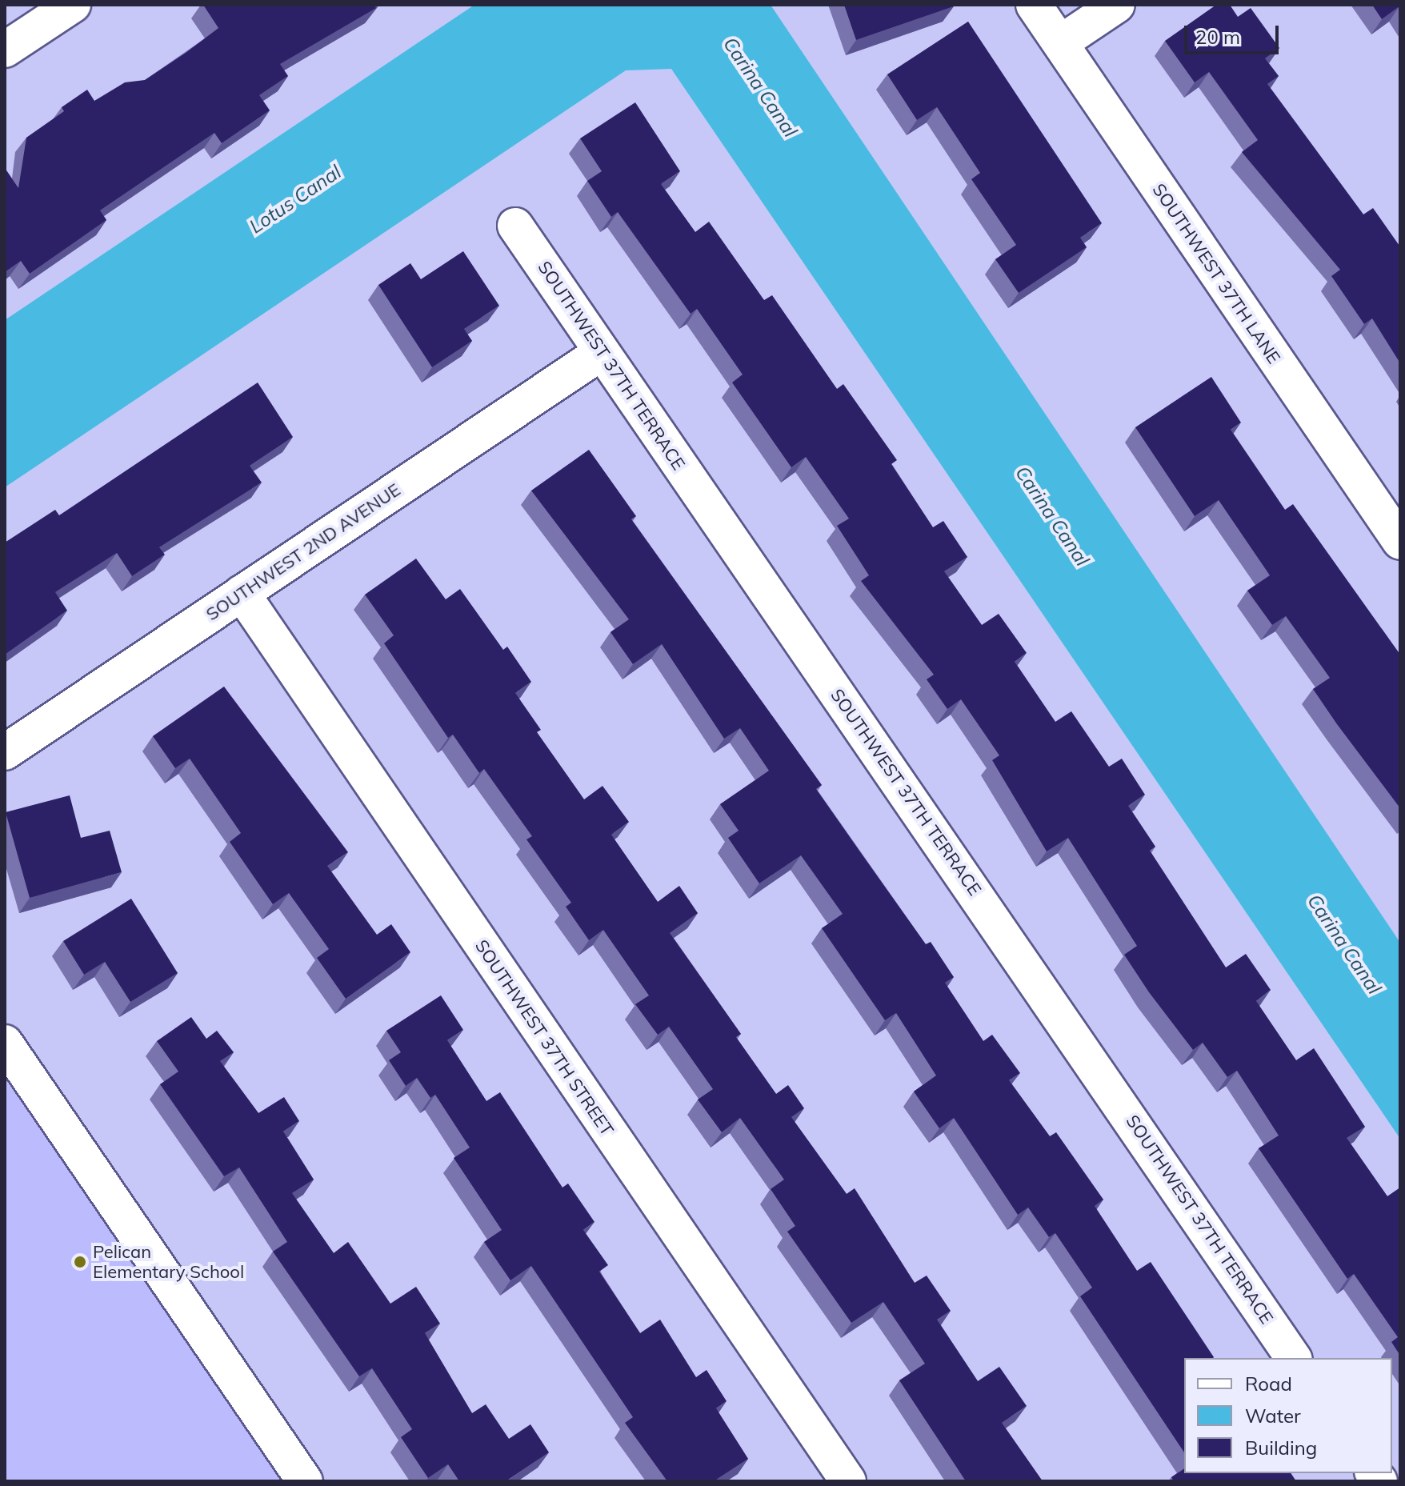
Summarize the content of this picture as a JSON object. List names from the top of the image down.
{
  "streets": {
    "street": [
      "SOUTHWEST 37TH LANE",
      "SOUTHWEST 37TH TERRACE",
      "SOUTHWEST 2ND AVENUE",
      "SOUTHWEST 37TH STREET"
    ]
  },
  "crossings": [
    ["SOUTHWEST 37TH TERRACE", "SOUTHWEST 2ND AVENUE"],
    ["SOUTHWEST 2ND AVENUE", "SOUTHWEST 37TH STREET"]
  ],
  "water": ["Carina Canal", "Lotus Canal"],
  "places": ["Pelican Elementary School"],
  "legend": ["Road", "Water", "Building"],
  "scale_bar": "20 m"
}
